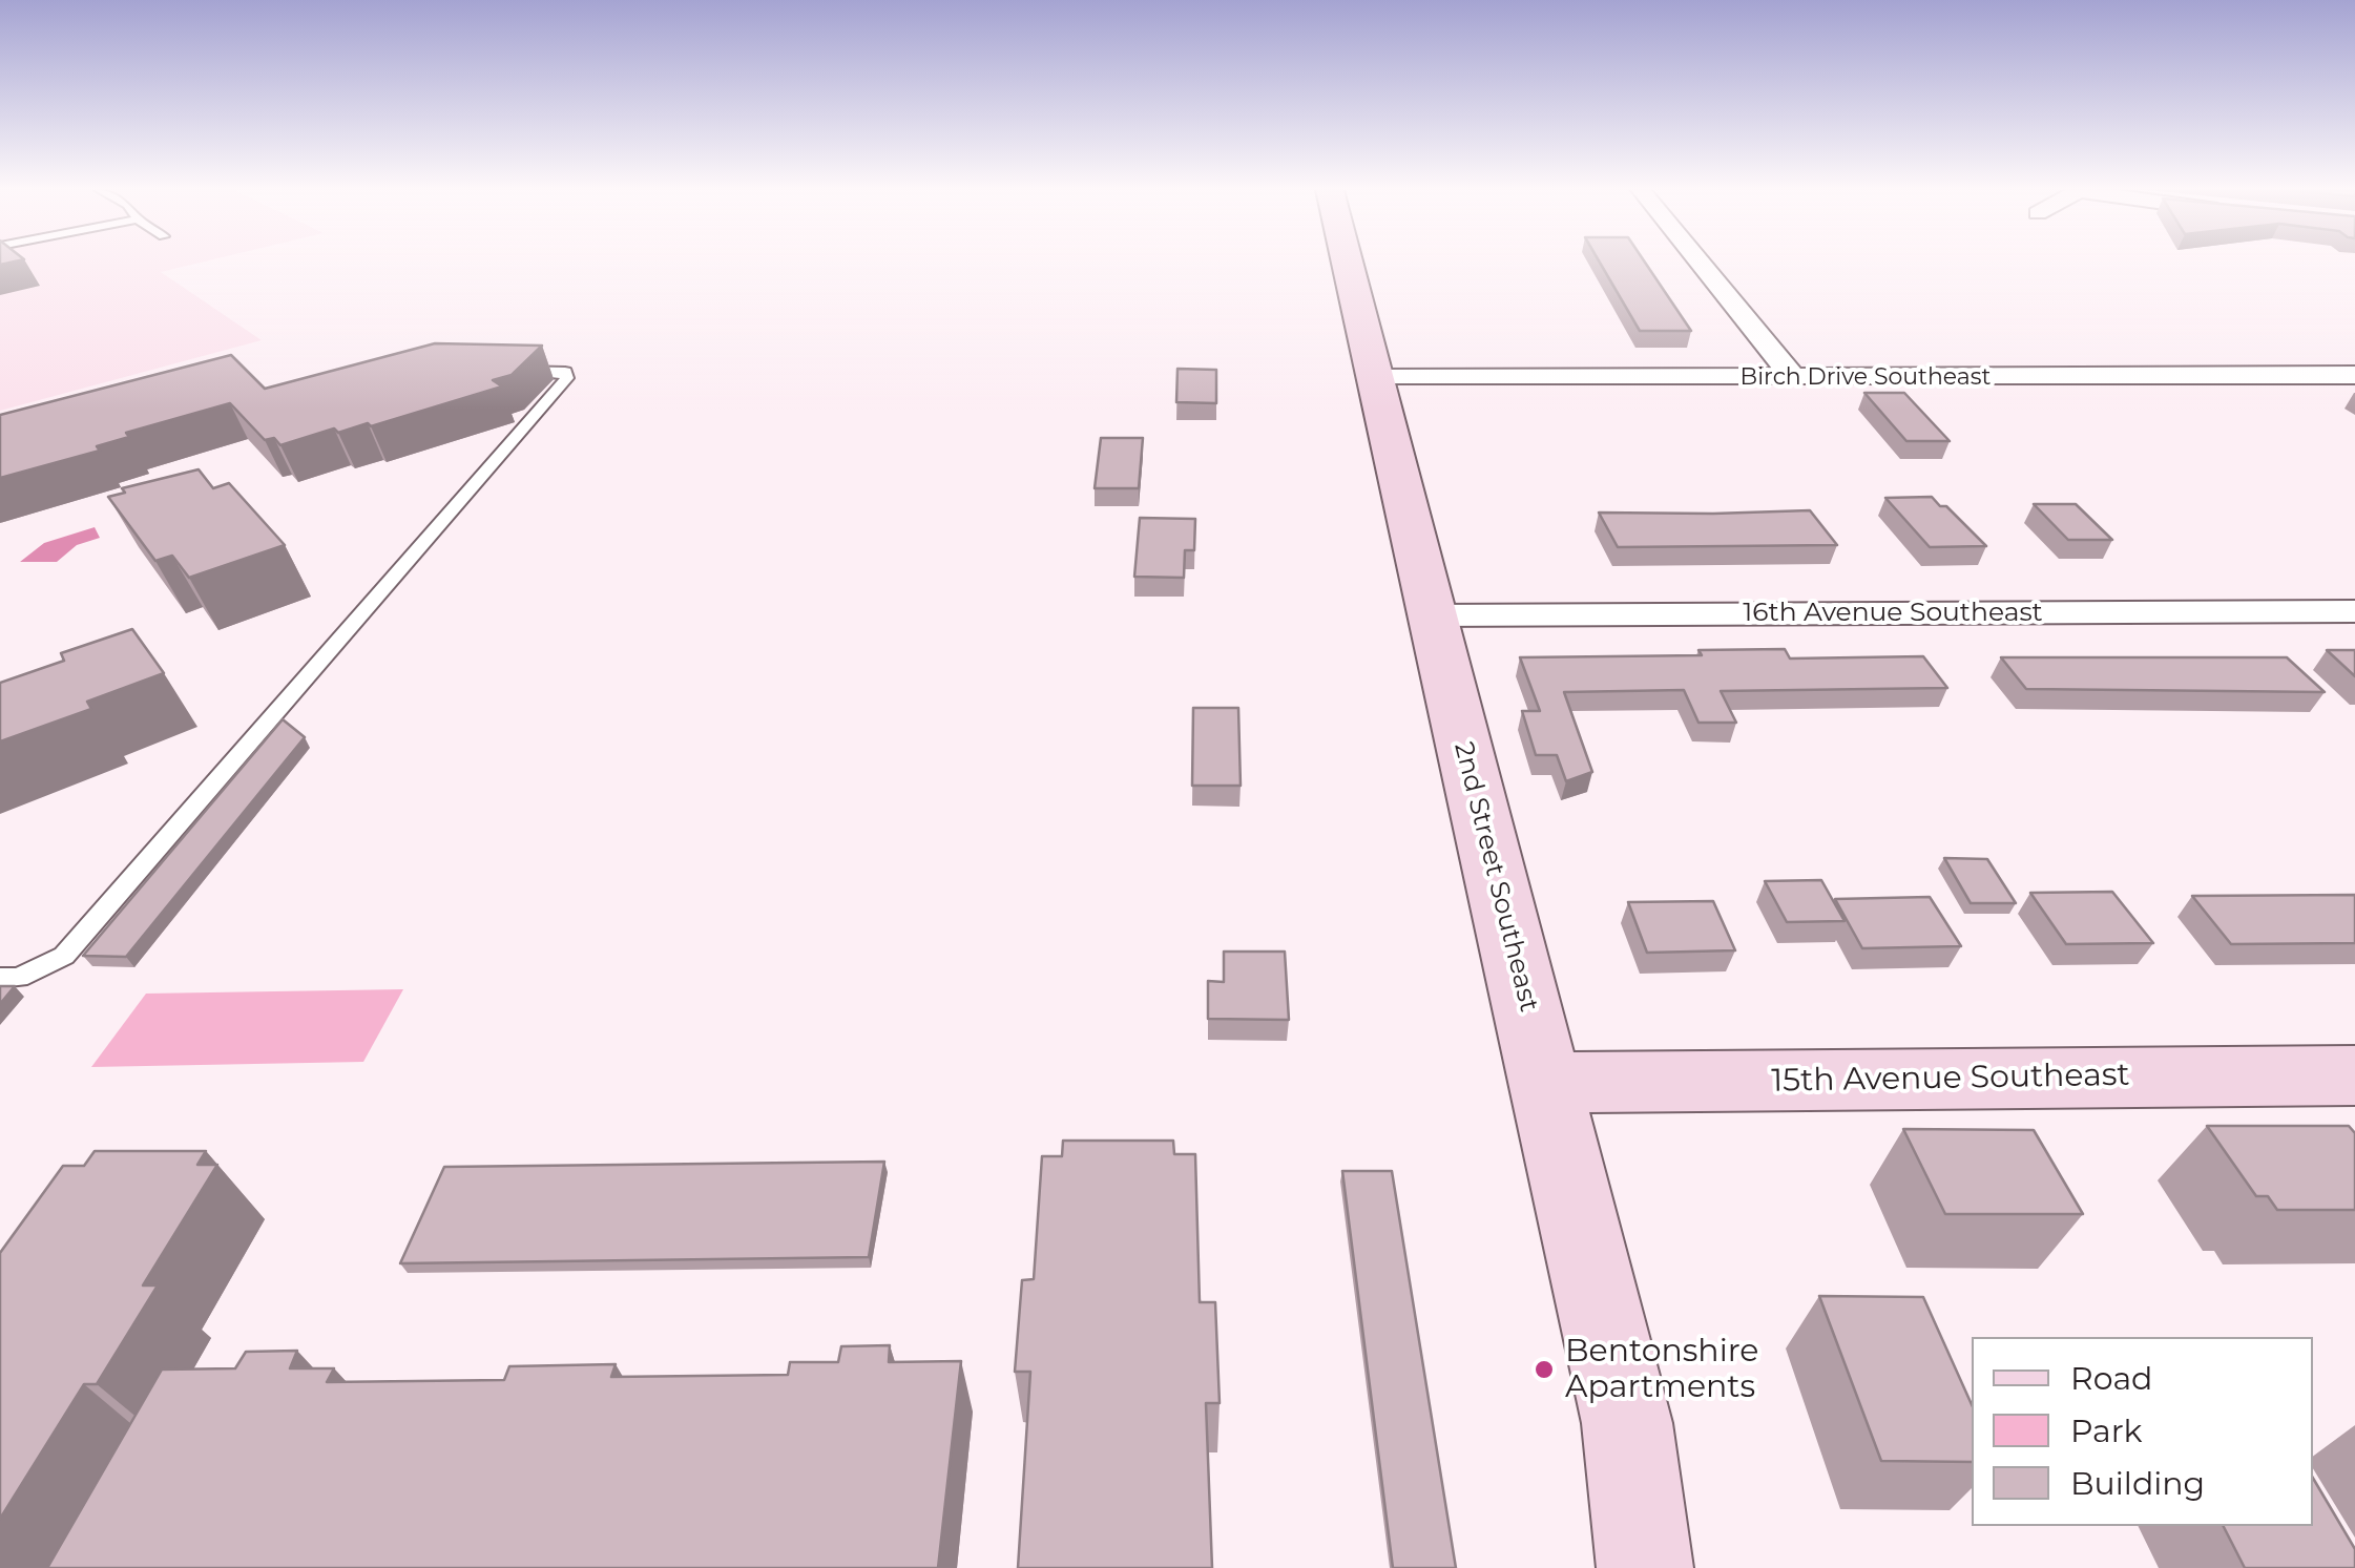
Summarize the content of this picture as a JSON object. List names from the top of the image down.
{
  "streets": {
    "street": [
      "Birch Drive Southeast",
      "16th Avenue Southeast",
      "2nd Street Southeast",
      "15th Avenue Southeast"
    ]
  },
  "crossings": [
    ["Birch Drive Southeast", "2nd Street Southeast"],
    ["16th Avenue Southeast", "2nd Street Southeast"],
    ["2nd Street Southeast", "15th Avenue Southeast"]
  ],
  "places": ["Bentonshire Apartments"],
  "legend": ["Road", "Park", "Building"]
}
